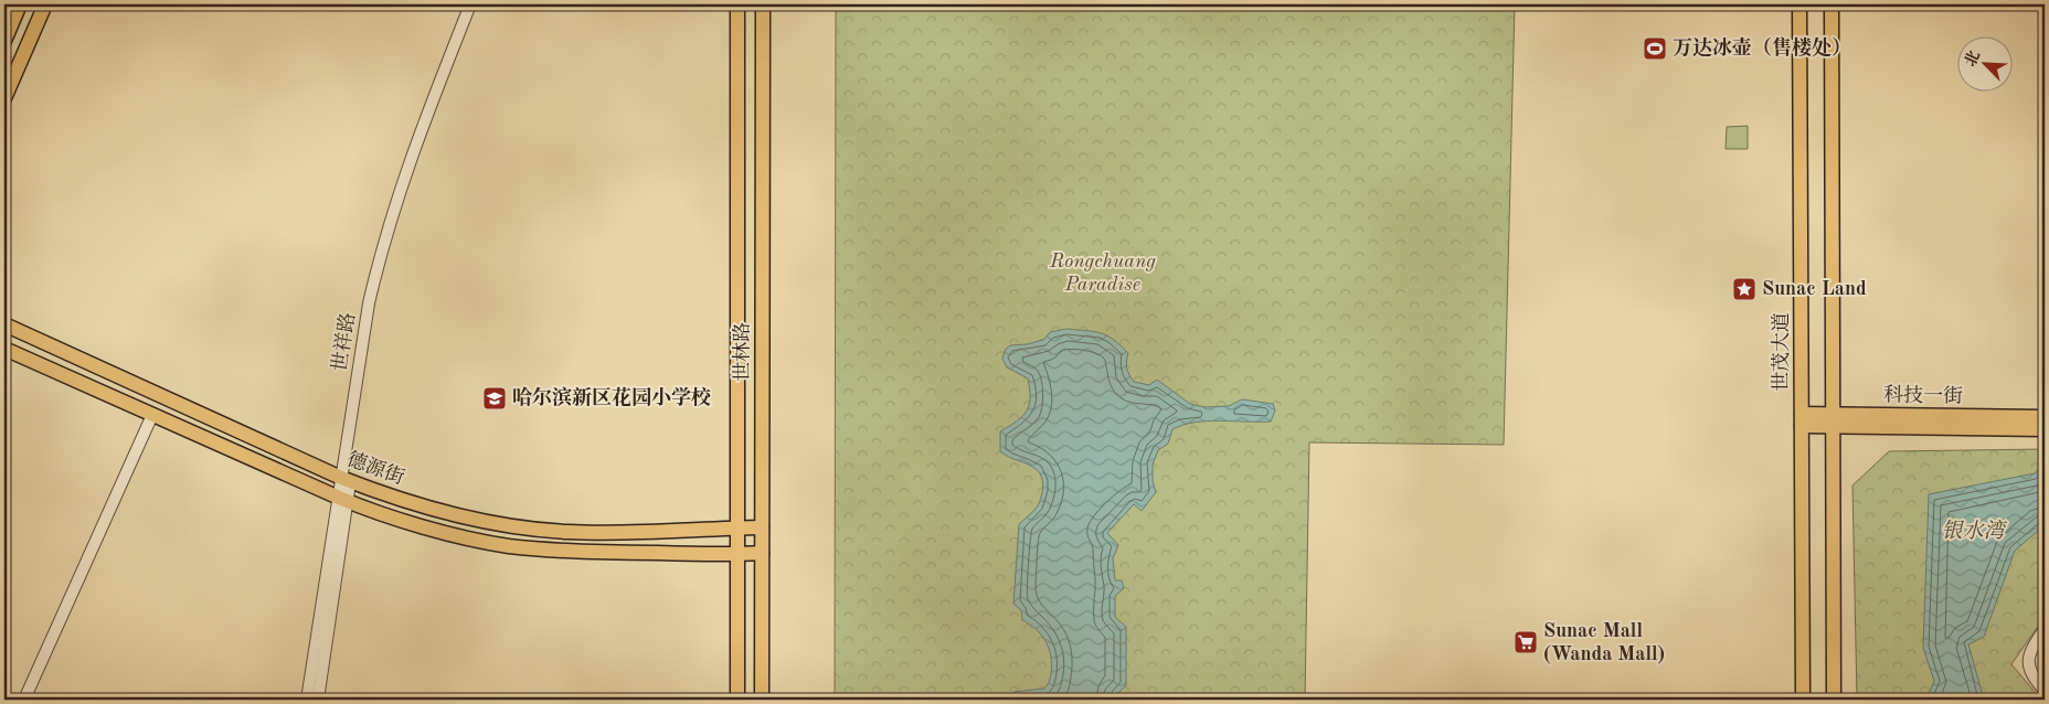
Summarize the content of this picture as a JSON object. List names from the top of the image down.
{
  "streets": {
    "main road": [
      "世林路",
      "世茂大道",
      "科技一街",
      "德源街"
    ],
    "street": ["世祥路"]
  },
  "crossings": [
    ["世祥路", "德源街"],
    ["世林路", "德源街"],
    ["世茂大道", "科技一街"]
  ],
  "water": ["银水湾"],
  "parks": ["Rongchuang Paradise"],
  "places": {
    "sports": ["万达冰壶（售楼处）"],
    "place": ["Sunac Land"],
    "school or university": ["哈尔滨新区花园小学校"],
    "supermarket": ["Sunac Mall (Wanda Mall)"]
  },
  "north": "top left"
}
